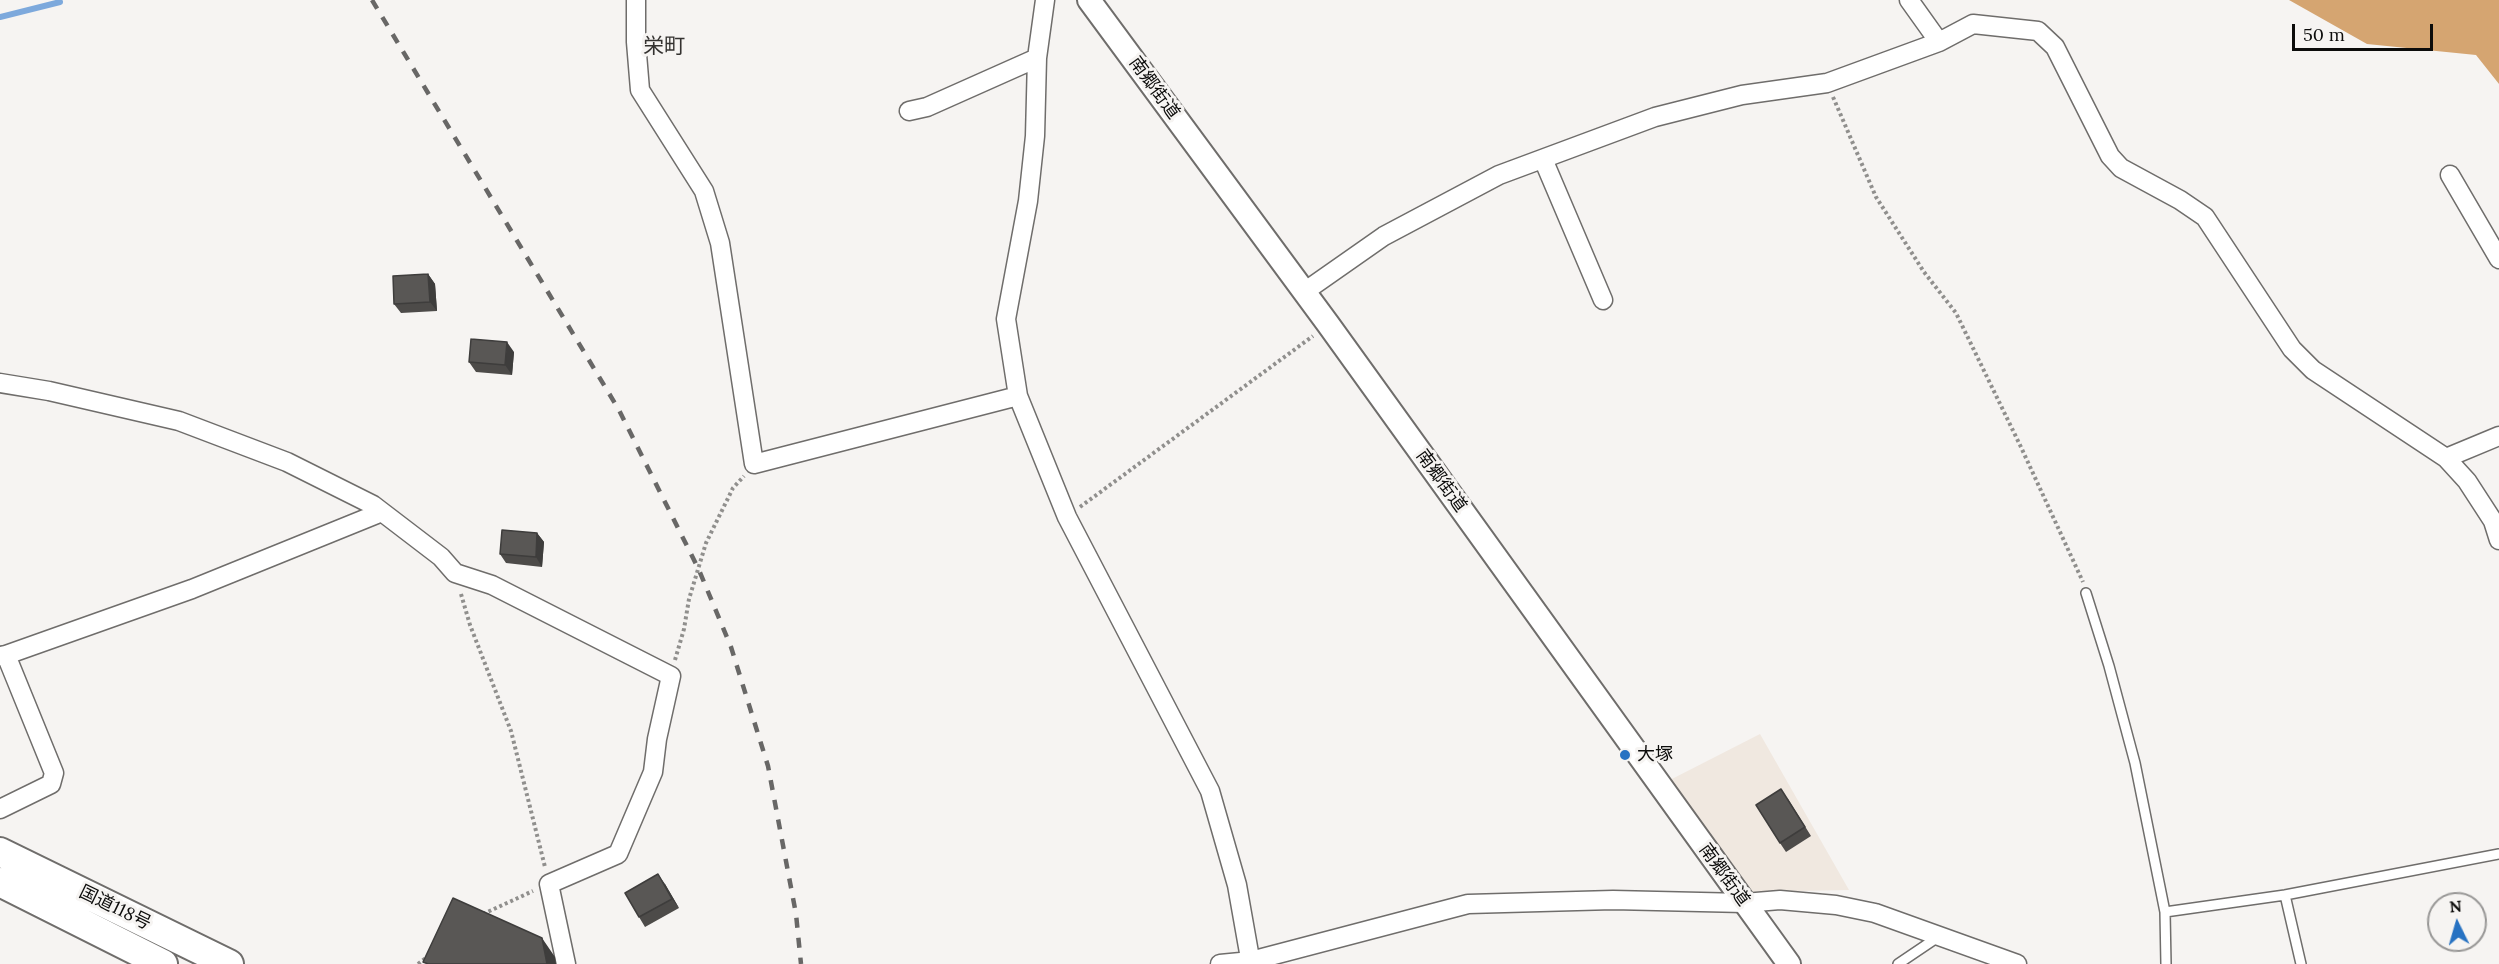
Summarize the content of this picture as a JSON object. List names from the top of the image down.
{
  "streets": {
    "highway": ["国道118号"],
    "street": ["南郷街道"]
  },
  "districts": ["栄町"],
  "places": ["大塚"],
  "scale_bar": "50 m",
  "north": "top"
}
